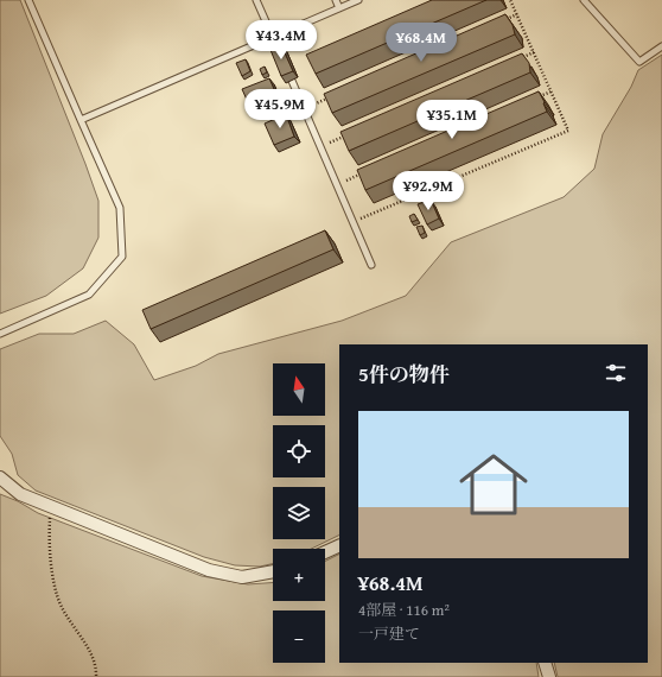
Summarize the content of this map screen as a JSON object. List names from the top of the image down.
{
  "north": "top",
  "page": {
    "price": [
      "¥43.4M",
      "¥68.4M",
      "¥45.9M",
      "¥35.1M",
      "¥92.9M"
    ],
    "heading": "5件の物件",
    "map_buttons": ["+", "−"],
    "list": [
      {
        "name": "¥68.4M",
        "note": "4部屋 · 116 m² · 一戸建て"
      }
    ]
  }
}
